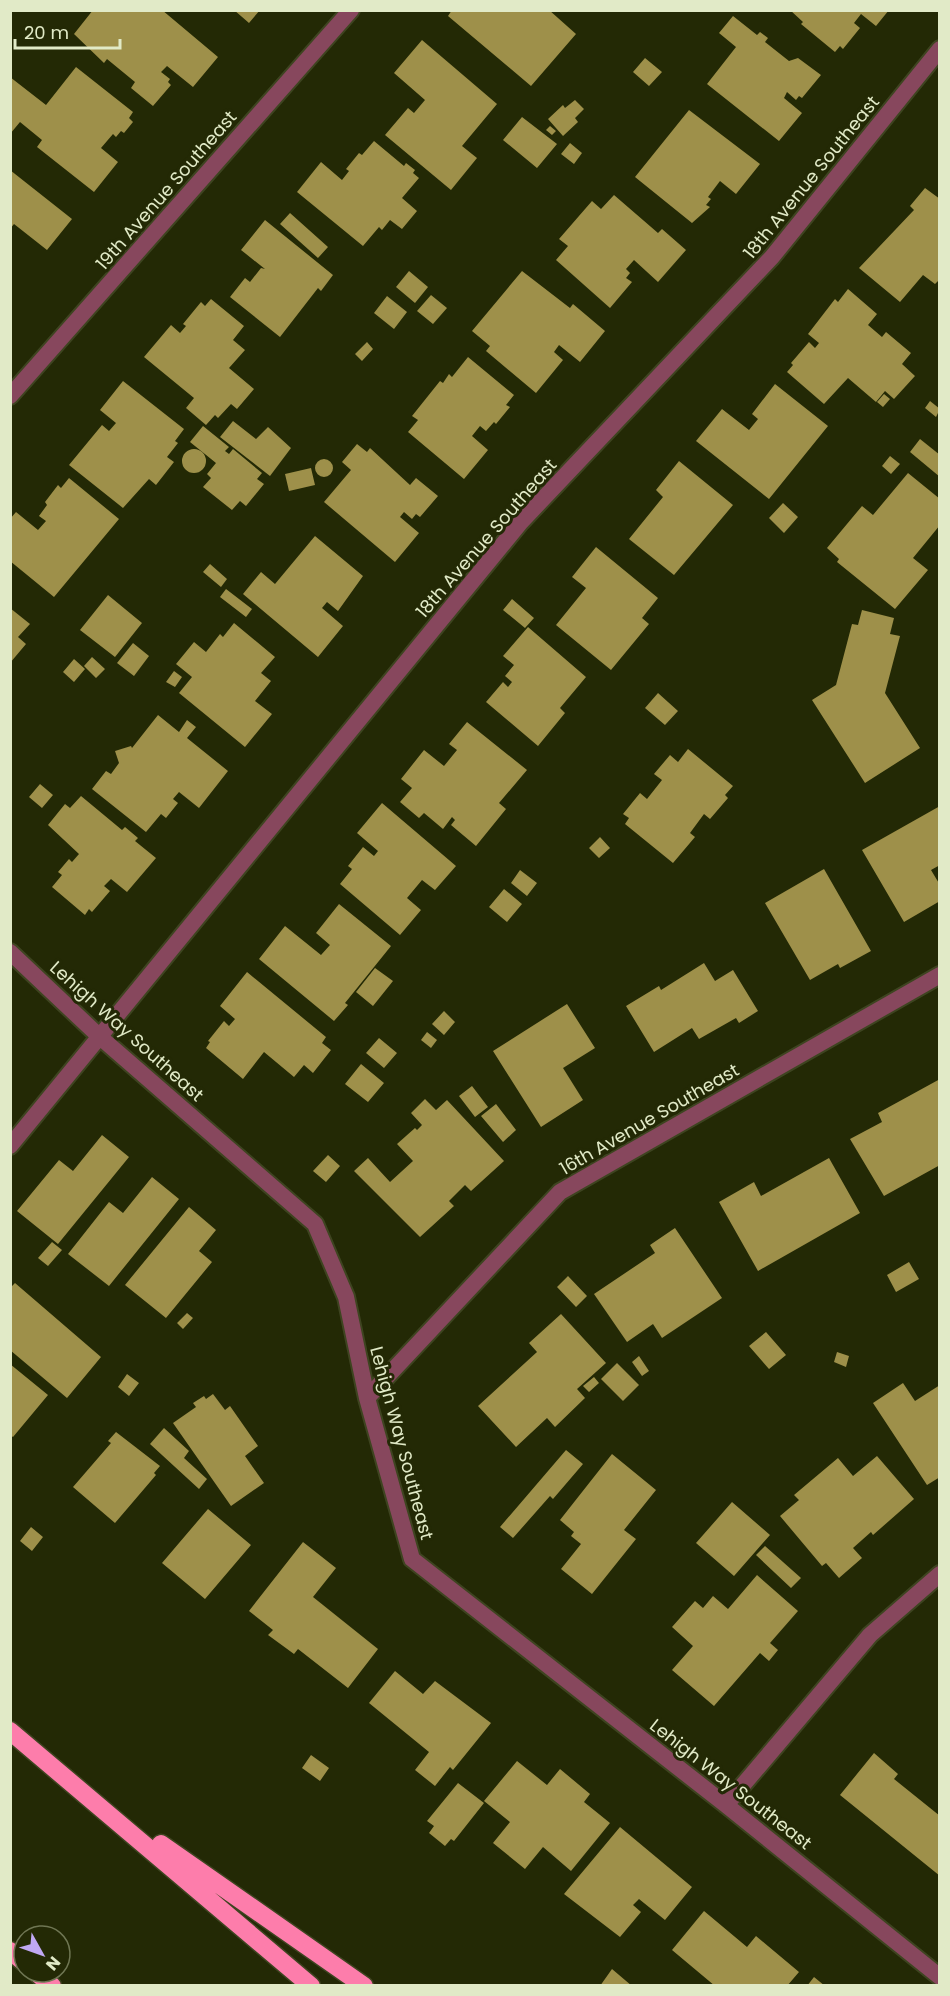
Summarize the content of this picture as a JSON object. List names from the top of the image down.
{
  "streets": {
    "street": [
      "18th Avenue Southeast",
      "19th Avenue Southeast",
      "Lehigh Way Southeast",
      "16th Avenue Southeast"
    ]
  },
  "crossings": [
    ["18th Avenue Southeast", "Lehigh Way Southeast"],
    ["Lehigh Way Southeast", "16th Avenue Southeast"]
  ],
  "scale_bar": "20 m",
  "north": "bottom right"
}
